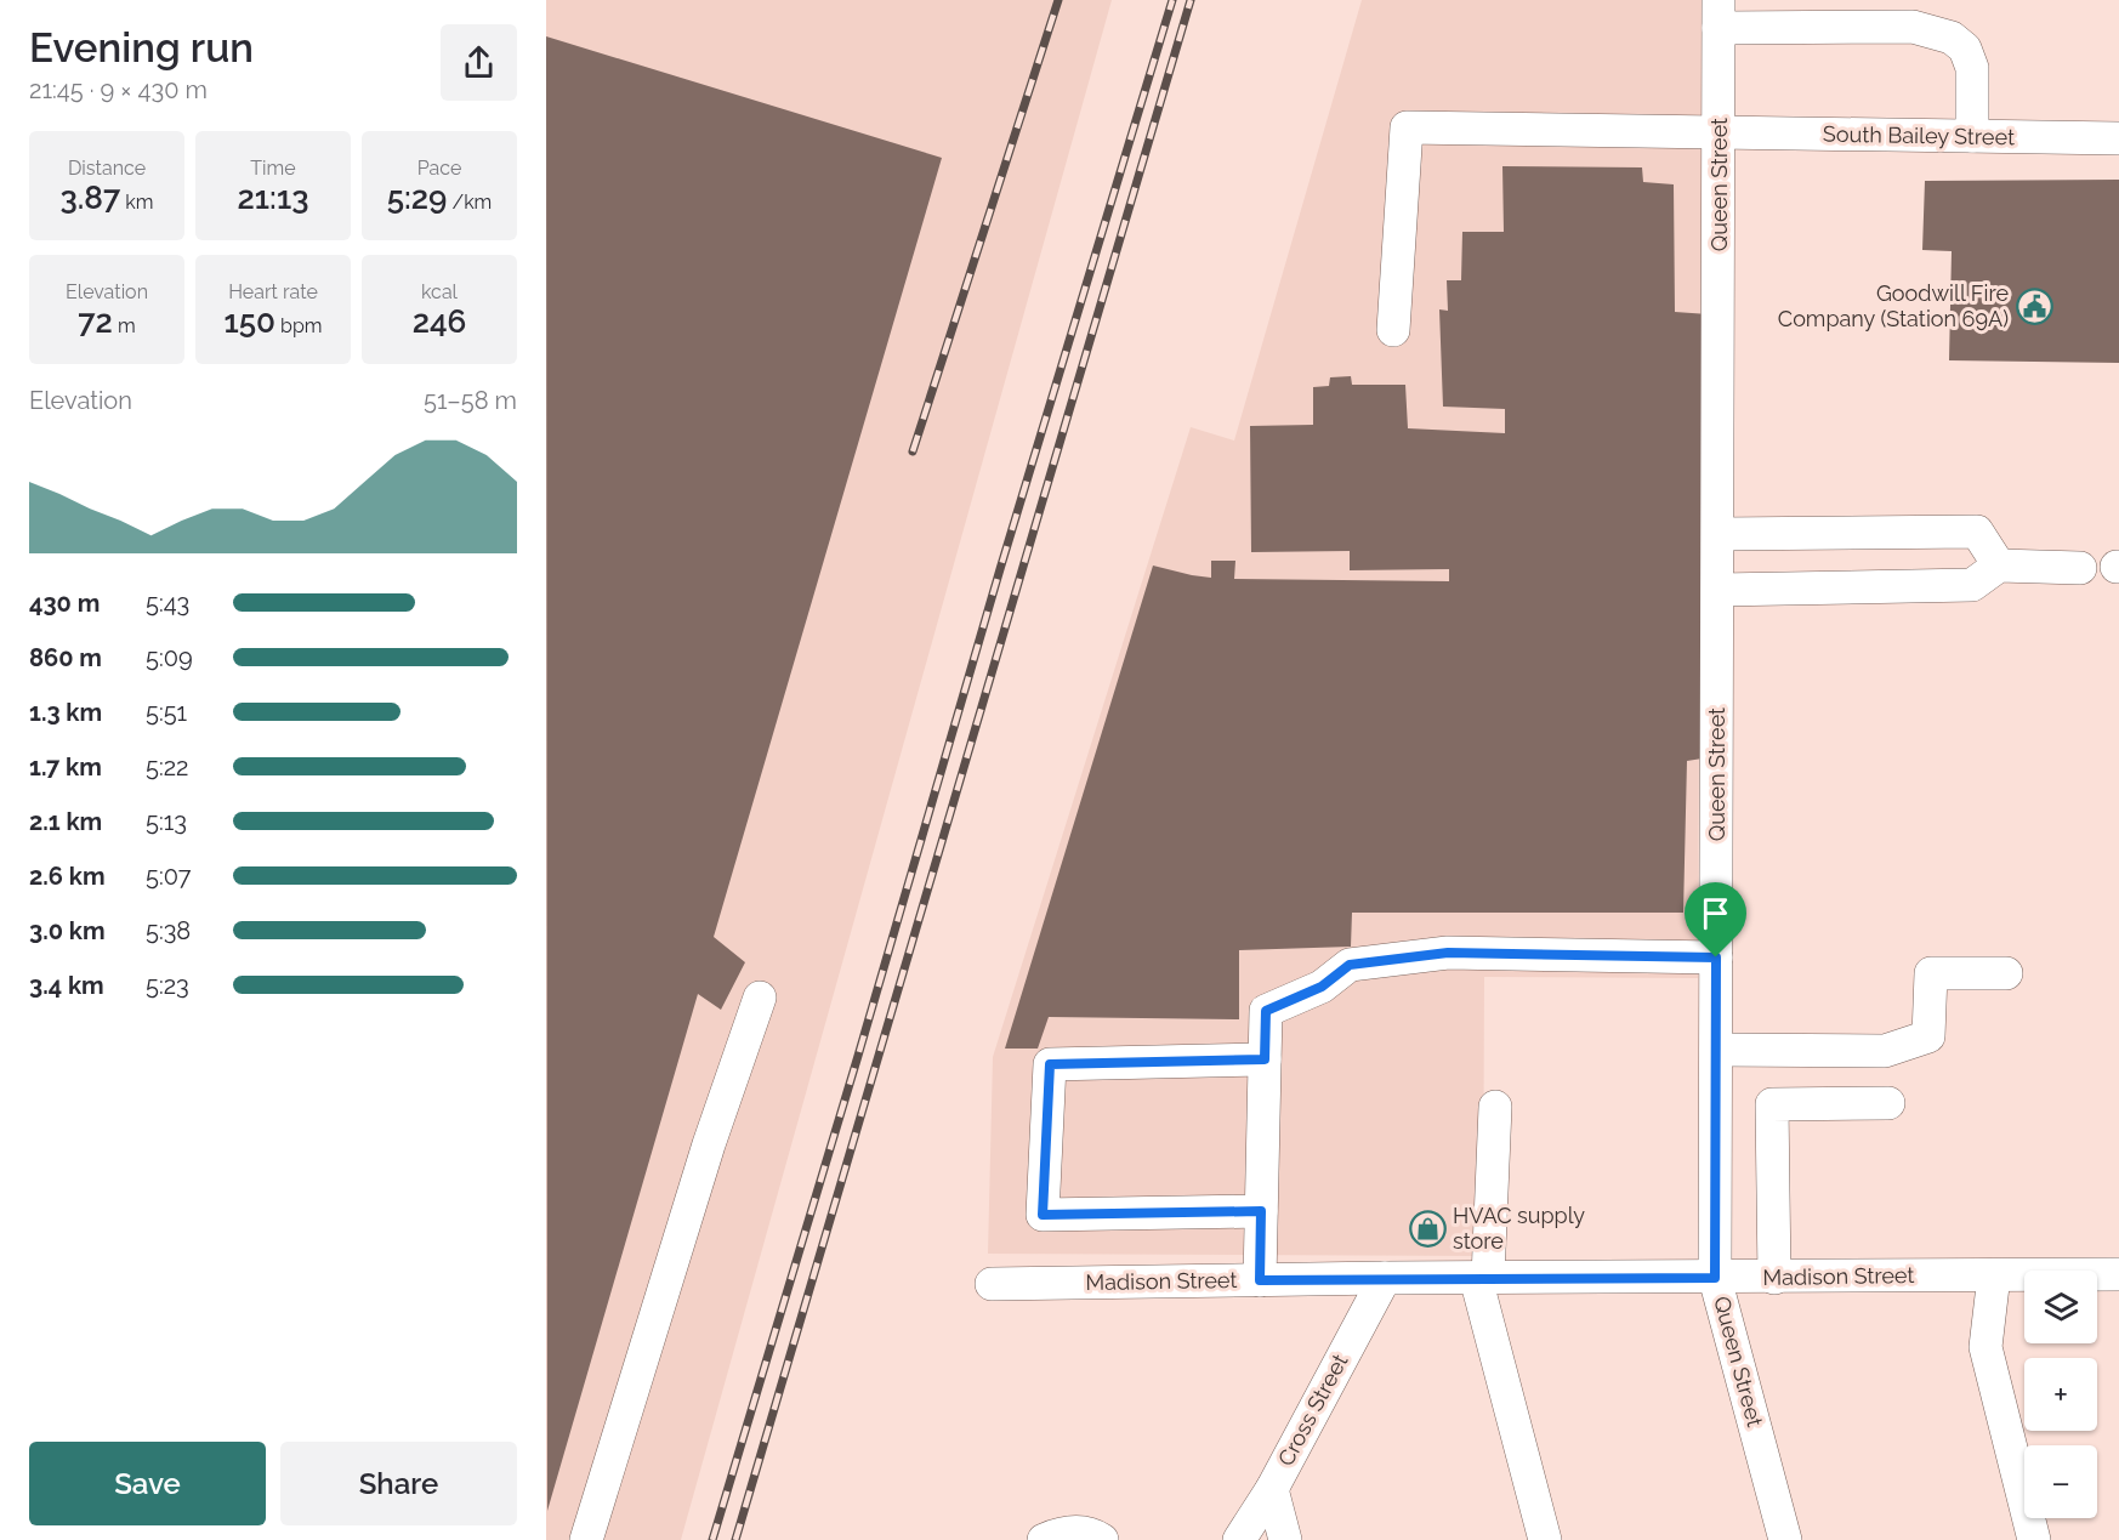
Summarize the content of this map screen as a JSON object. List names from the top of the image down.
{
  "streets": {
    "street": [
      "South Bailey Street",
      "Queen Street",
      "Madison Street",
      "Cross Street"
    ]
  },
  "crossings": [
    ["South Bailey Street", "Queen Street"],
    ["Queen Street", "Madison Street"],
    ["Madison Street", "Cross Street"]
  ],
  "places": {
    "public building": ["Goodwill Fire Company (Station 69A)"],
    "shop": ["HVAC supply store"]
  },
  "page": {
    "heading": ["Evening run", "21:45 · 9 × 430 m"],
    "stats": [
      ["Distance", "3.87 km"],
      ["Time", "21:13"],
      ["Pace", "5:29 /km"],
      ["Elevation", "72 m"],
      ["Heart rate", "150 bpm"],
      ["kcal", "246"]
    ],
    "chart": ["Elevation", "51–58 m"],
    "list": [
      {
        "name": "430 m",
        "note": "5:43"
      },
      {
        "name": "860 m",
        "note": "5:09"
      },
      {
        "name": "1.3 km",
        "note": "5:51"
      },
      {
        "name": "1.7 km",
        "note": "5:22"
      },
      {
        "name": "2.1 km",
        "note": "5:13"
      },
      {
        "name": "2.6 km",
        "note": "5:07"
      },
      {
        "name": "3.0 km",
        "note": "5:38"
      },
      {
        "name": "3.4 km",
        "note": "5:23"
      }
    ],
    "map_buttons": ["+", "−"],
    "buttons": ["Save", "Share"]
  }
}
